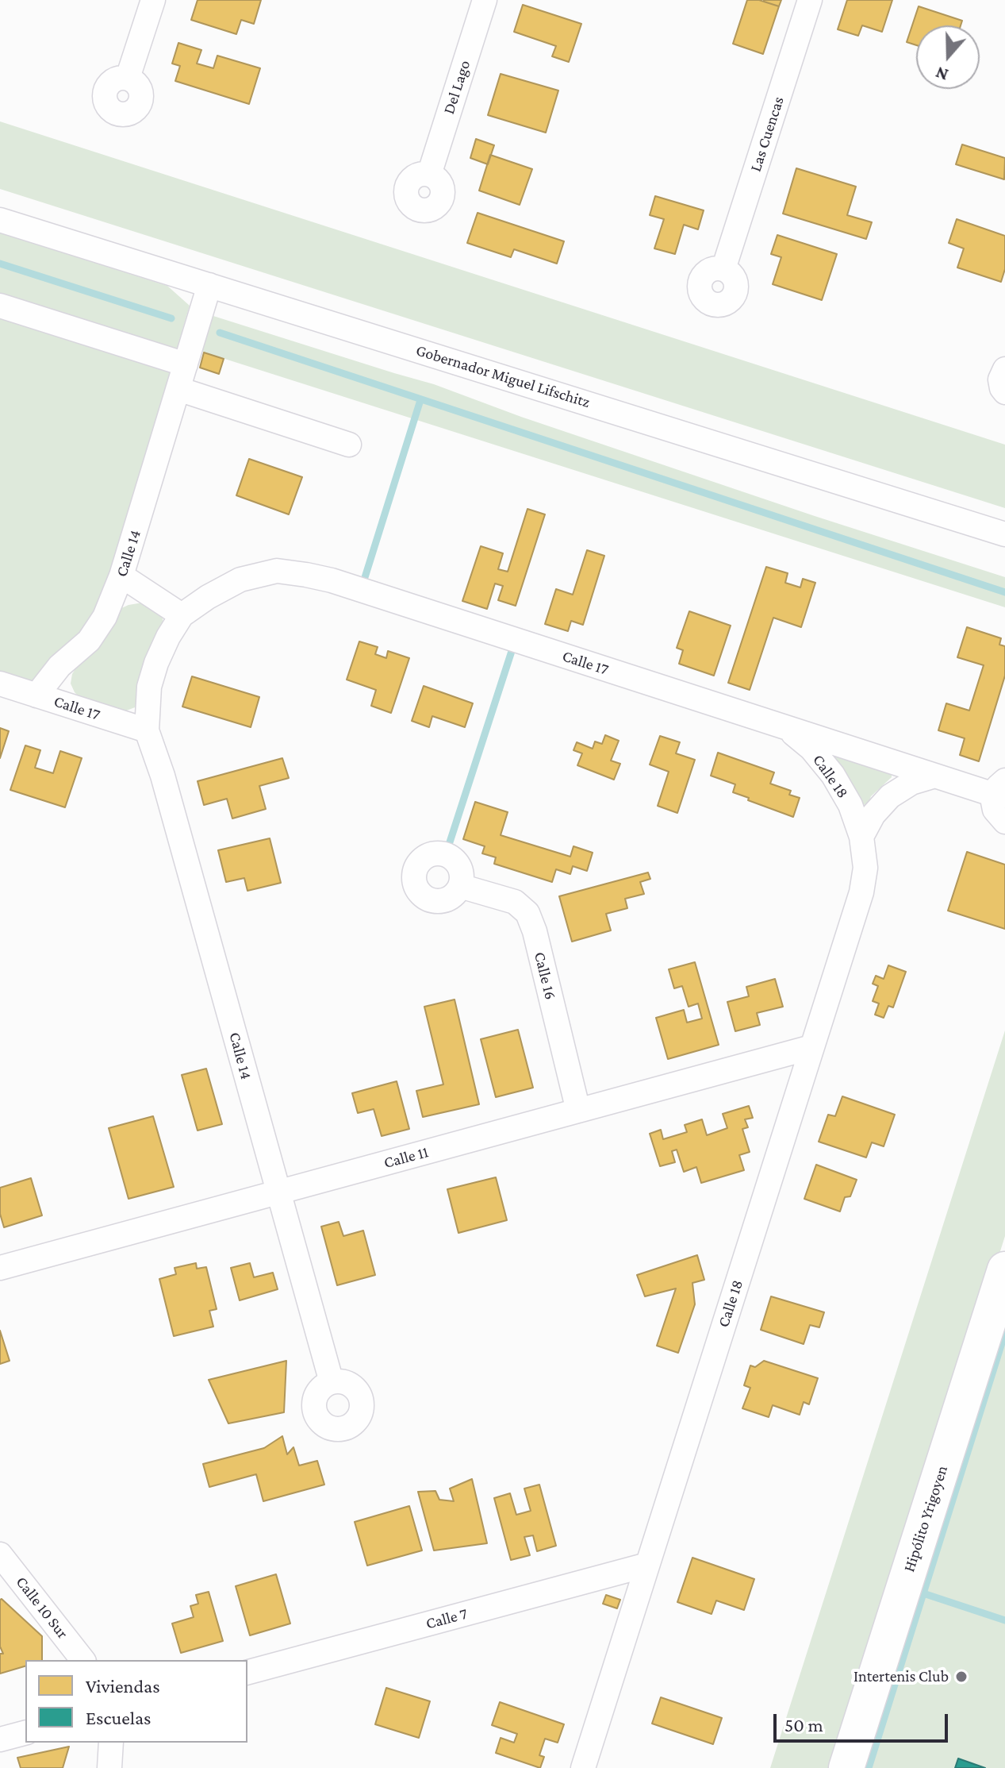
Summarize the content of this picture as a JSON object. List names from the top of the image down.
{
  "streets": {
    "main road": ["Hipólito Yrigoyen"],
    "street": [
      "Del Lago",
      "Las Cuencas",
      "Gobernador Miguel Lifschitz",
      "Calle 14",
      "Calle 17",
      "Calle 18",
      "Calle 16",
      "Calle 11",
      "Calle 10 Sur",
      "Calle 7"
    ]
  },
  "crossings": [
    ["Gobernador Miguel Lifschitz", "Calle 14"],
    ["Calle 14", "Calle 17"],
    ["Calle 14", "Calle 11"],
    ["Calle 17", "Calle 18"],
    ["Calle 18", "Calle 11"],
    ["Calle 18", "Calle 7"],
    ["Calle 16", "Calle 11"]
  ],
  "places": ["Intertenis Club"],
  "legend": ["Viviendas", "Escuelas"],
  "scale_bar": "50 m",
  "north": "bottom"
}
